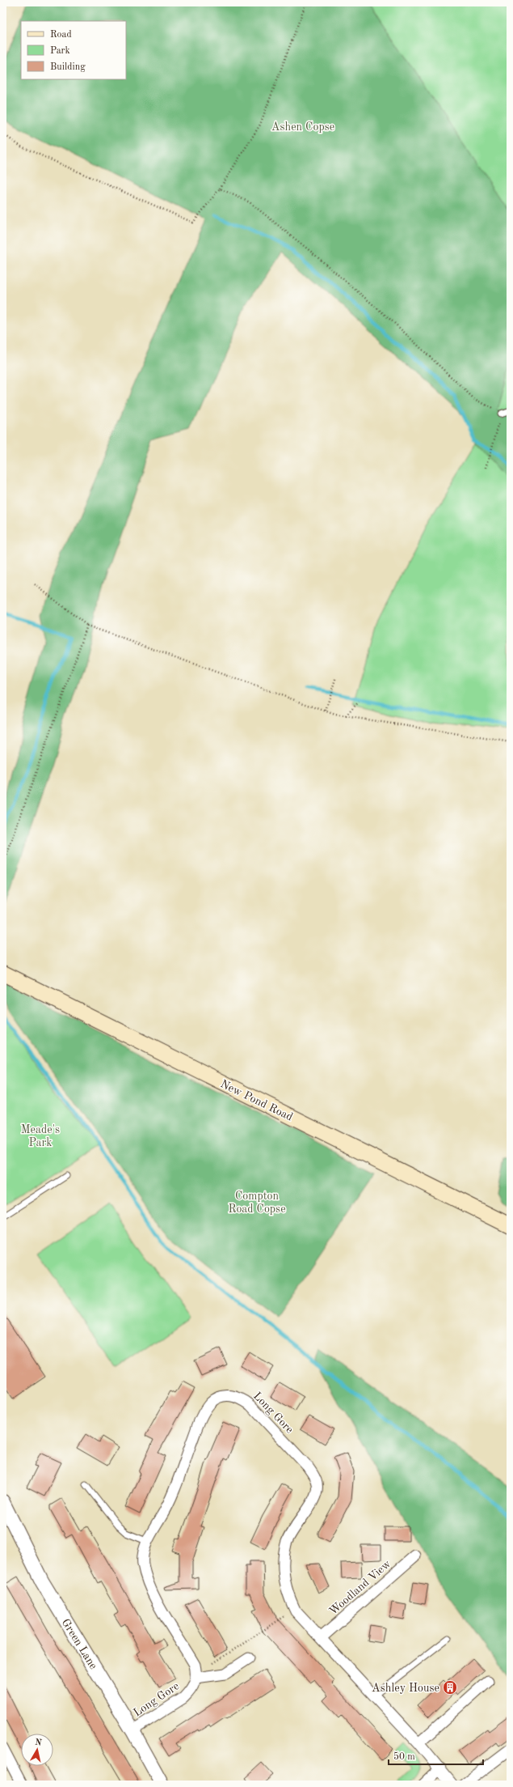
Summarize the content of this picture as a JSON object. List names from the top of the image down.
{
  "streets": {
    "main road": ["New Pond Road"],
    "street": ["Long Gore", "Woodland View", "Green Lane"]
  },
  "crossings": [
    ["Long Gore", "Woodland View"],
    ["Long Gore", "Green Lane"]
  ],
  "parks": ["Ashen Copse", "Meade's Park", "Compton Road Copse"],
  "places": {
    "building": ["Ashley House"]
  },
  "legend": ["Road", "Park", "Building"],
  "scale_bar": "50 m",
  "north": "top"
}
